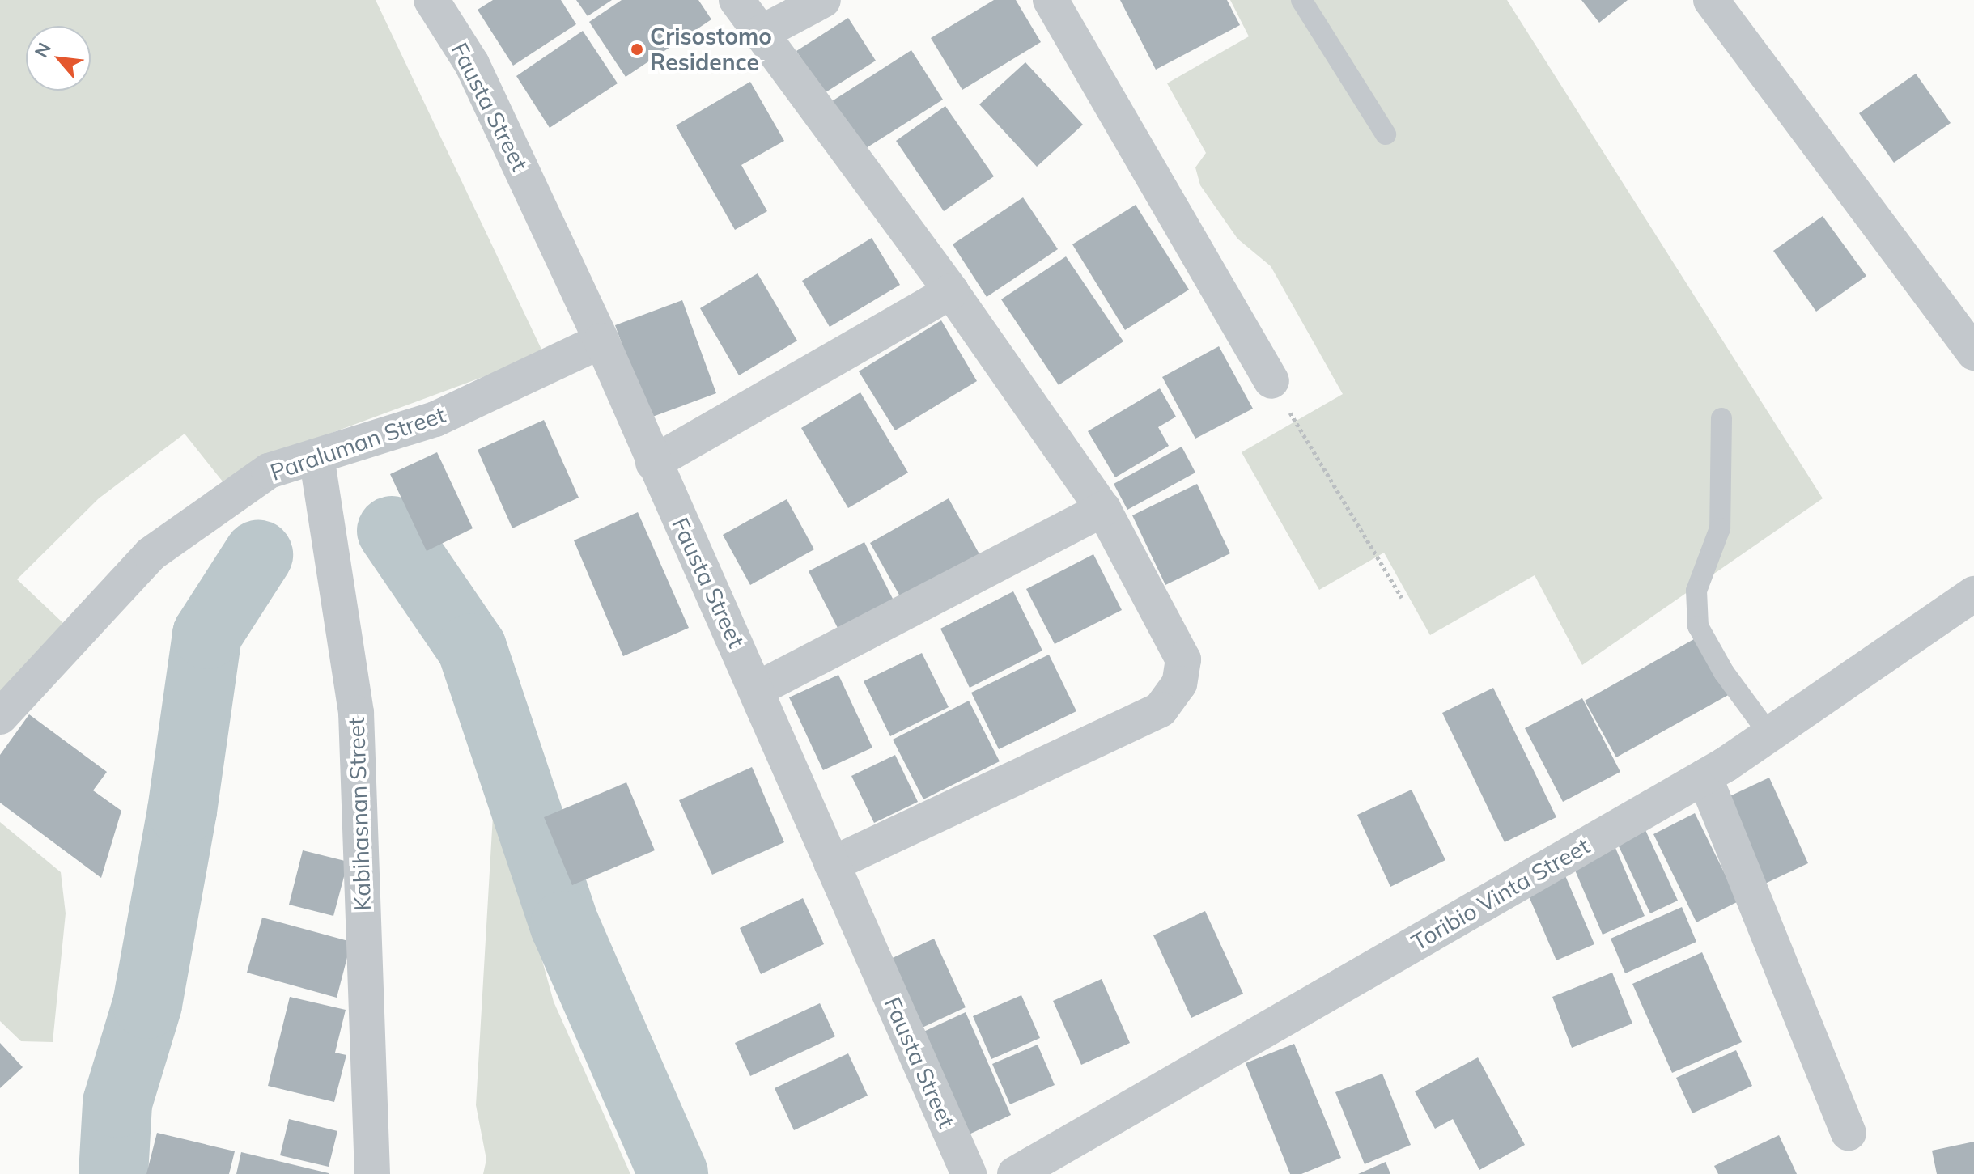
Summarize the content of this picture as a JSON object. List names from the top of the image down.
{
  "streets": {
    "street": [
      "Fausta Street",
      "Paraluman Street",
      "Kabihasnan Street",
      "Toribio Vinta Street"
    ]
  },
  "crossings": [
    ["Fausta Street", "Paraluman Street"],
    ["Paraluman Street", "Kabihasnan Street"]
  ],
  "places": ["Crisostomo Residence"],
  "north": "top left"
}
